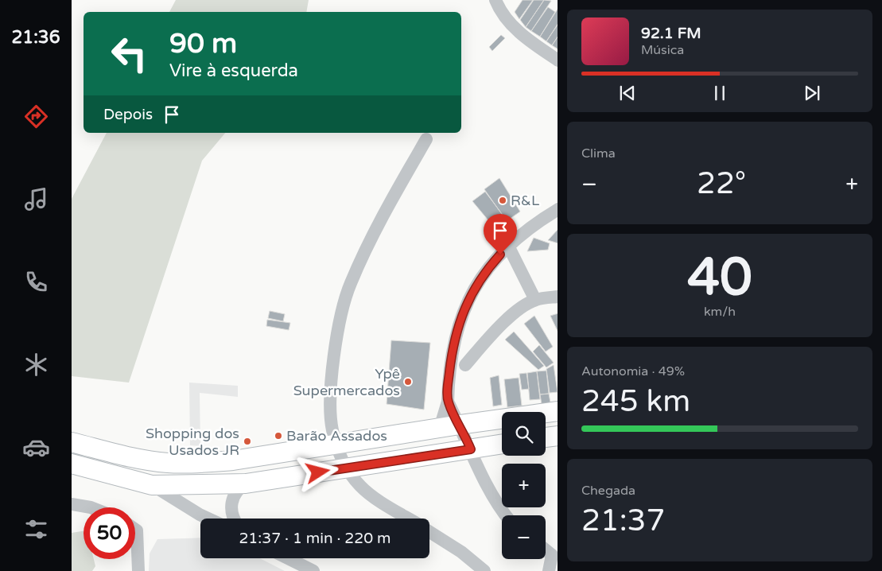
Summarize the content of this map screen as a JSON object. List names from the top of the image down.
{
  "places": [
    "R&L",
    "Ypê Supermercados",
    "Barão Assados",
    "Shopping dos Usados JR"
  ],
  "page": {
    "tabs": "21:36",
    "turn": ["90 m", "Vire à esquerda"],
    "song": ["92.1 FM", "Música"],
    "then": "Depois",
    "tile": [
      "Clima",
      ["40", "km/h"],
      ["Autonomia · 49%", "245 km"],
      ["Chegada", "21:37"]
    ],
    "heat": ["−", "22°", "+"],
    "map_buttons": ["+", "−"],
    "limit": "50",
    "trip": "21:37 · 1 min · 220 m"
  }
}
